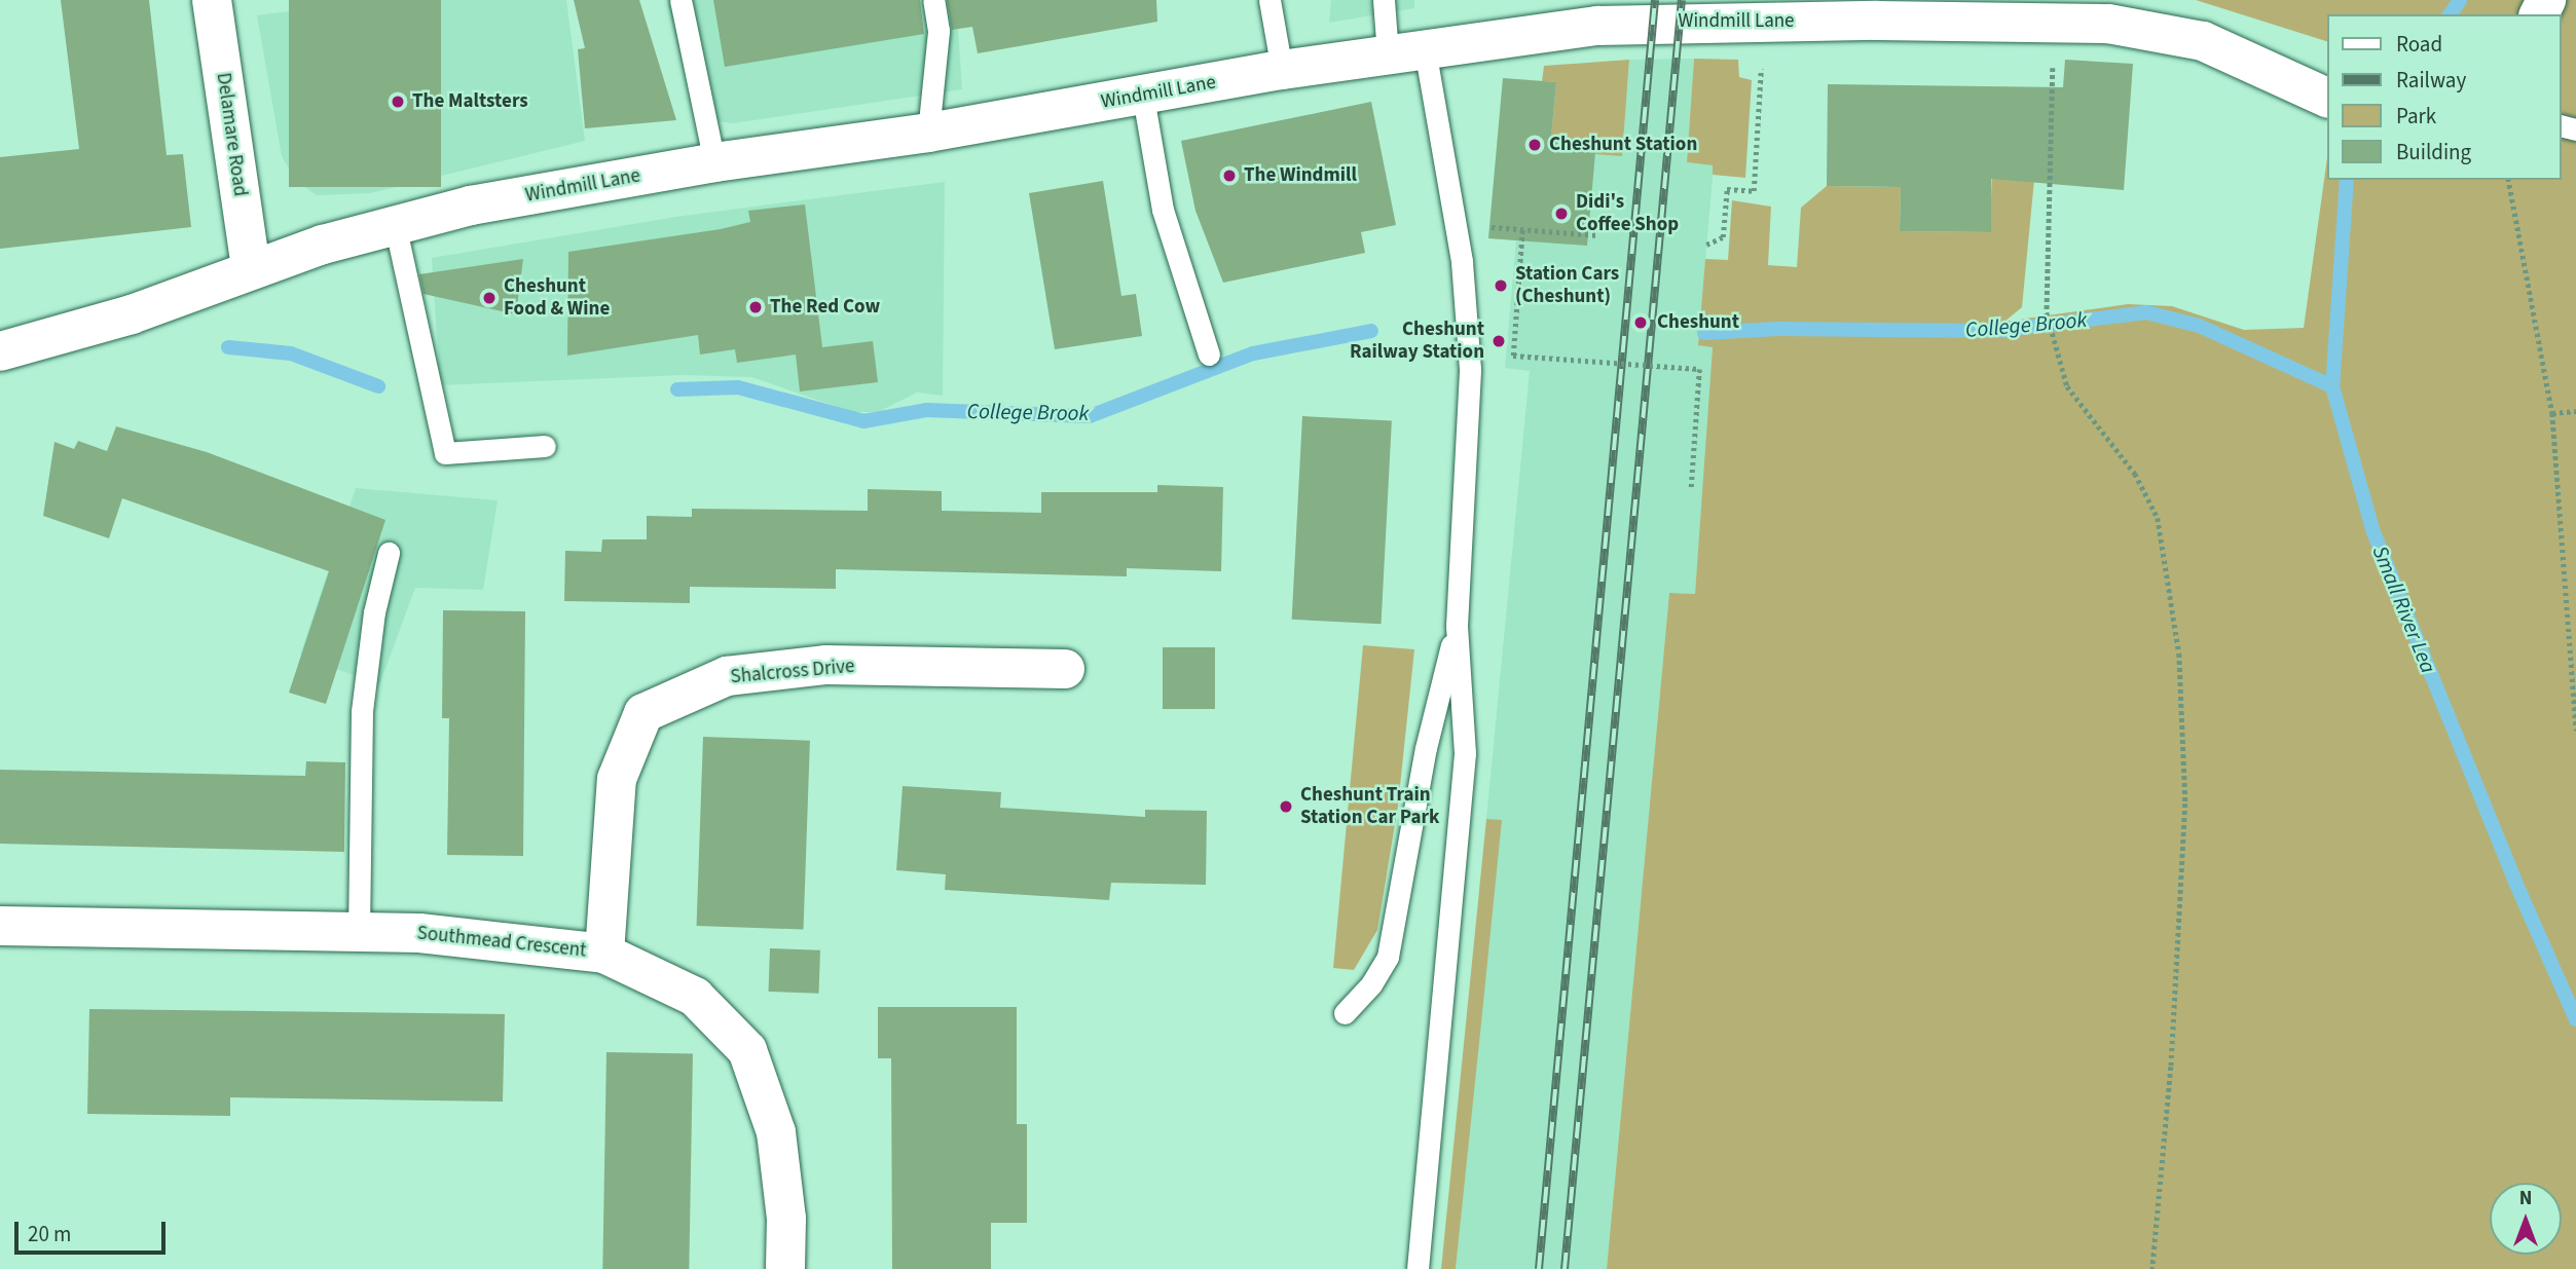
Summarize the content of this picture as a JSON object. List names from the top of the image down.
{
  "streets": {
    "street": [
      "Windmill Lane",
      "Delamare Road",
      "Shalcross Drive",
      "Southmead Crescent"
    ]
  },
  "crossings": [
    ["Windmill Lane", "Delamare Road"],
    ["Shalcross Drive", "Southmead Crescent"]
  ],
  "water": ["College Brook", "Small River Lea"],
  "places": [
    "The Maltsters",
    "Cheshunt Station",
    "The Windmill",
    "Didi's Coffee Shop",
    "Station Cars (Cheshunt)",
    "Cheshunt Food & Wine",
    "The Red Cow",
    "Cheshunt",
    "Cheshunt Railway Station",
    "Cheshunt Train Station Car Park"
  ],
  "legend": [
    "Road",
    "Railway",
    "Park",
    "Building"
  ],
  "scale_bar": "20 m",
  "north": "top"
}
